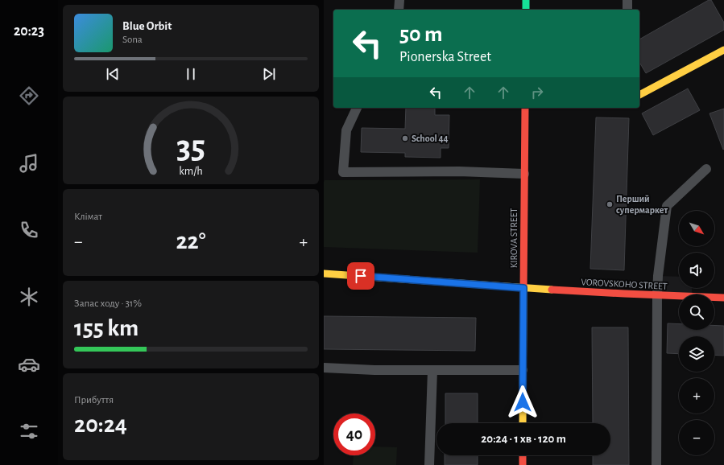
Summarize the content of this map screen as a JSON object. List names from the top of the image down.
{
  "streets": {
    "street": ["KIROVA STREET", "VOROVSKOHO STREET"]
  },
  "crossings": [
    ["KIROVA STREET", "VOROVSKOHO STREET"]
  ],
  "places": ["School 44", "Перший супермаркет"],
  "north": "bottom right",
  "page": {
    "tabs": "20:23",
    "turn": ["50 m", "Pionerska Street"],
    "song": ["Blue Orbit", "Sona"],
    "tile": [
      "Клімат",
      ["Запас ходу · 31%", "155 km"],
      ["Прибуття", "20:24"]
    ],
    "map_buttons": ["+", "−"],
    "heat": ["−", "22°", "+"],
    "limit": "40",
    "trip": "20:24 · 1 хв · 120 m",
    "gauge": ["35", "km/h"]
  }
}
